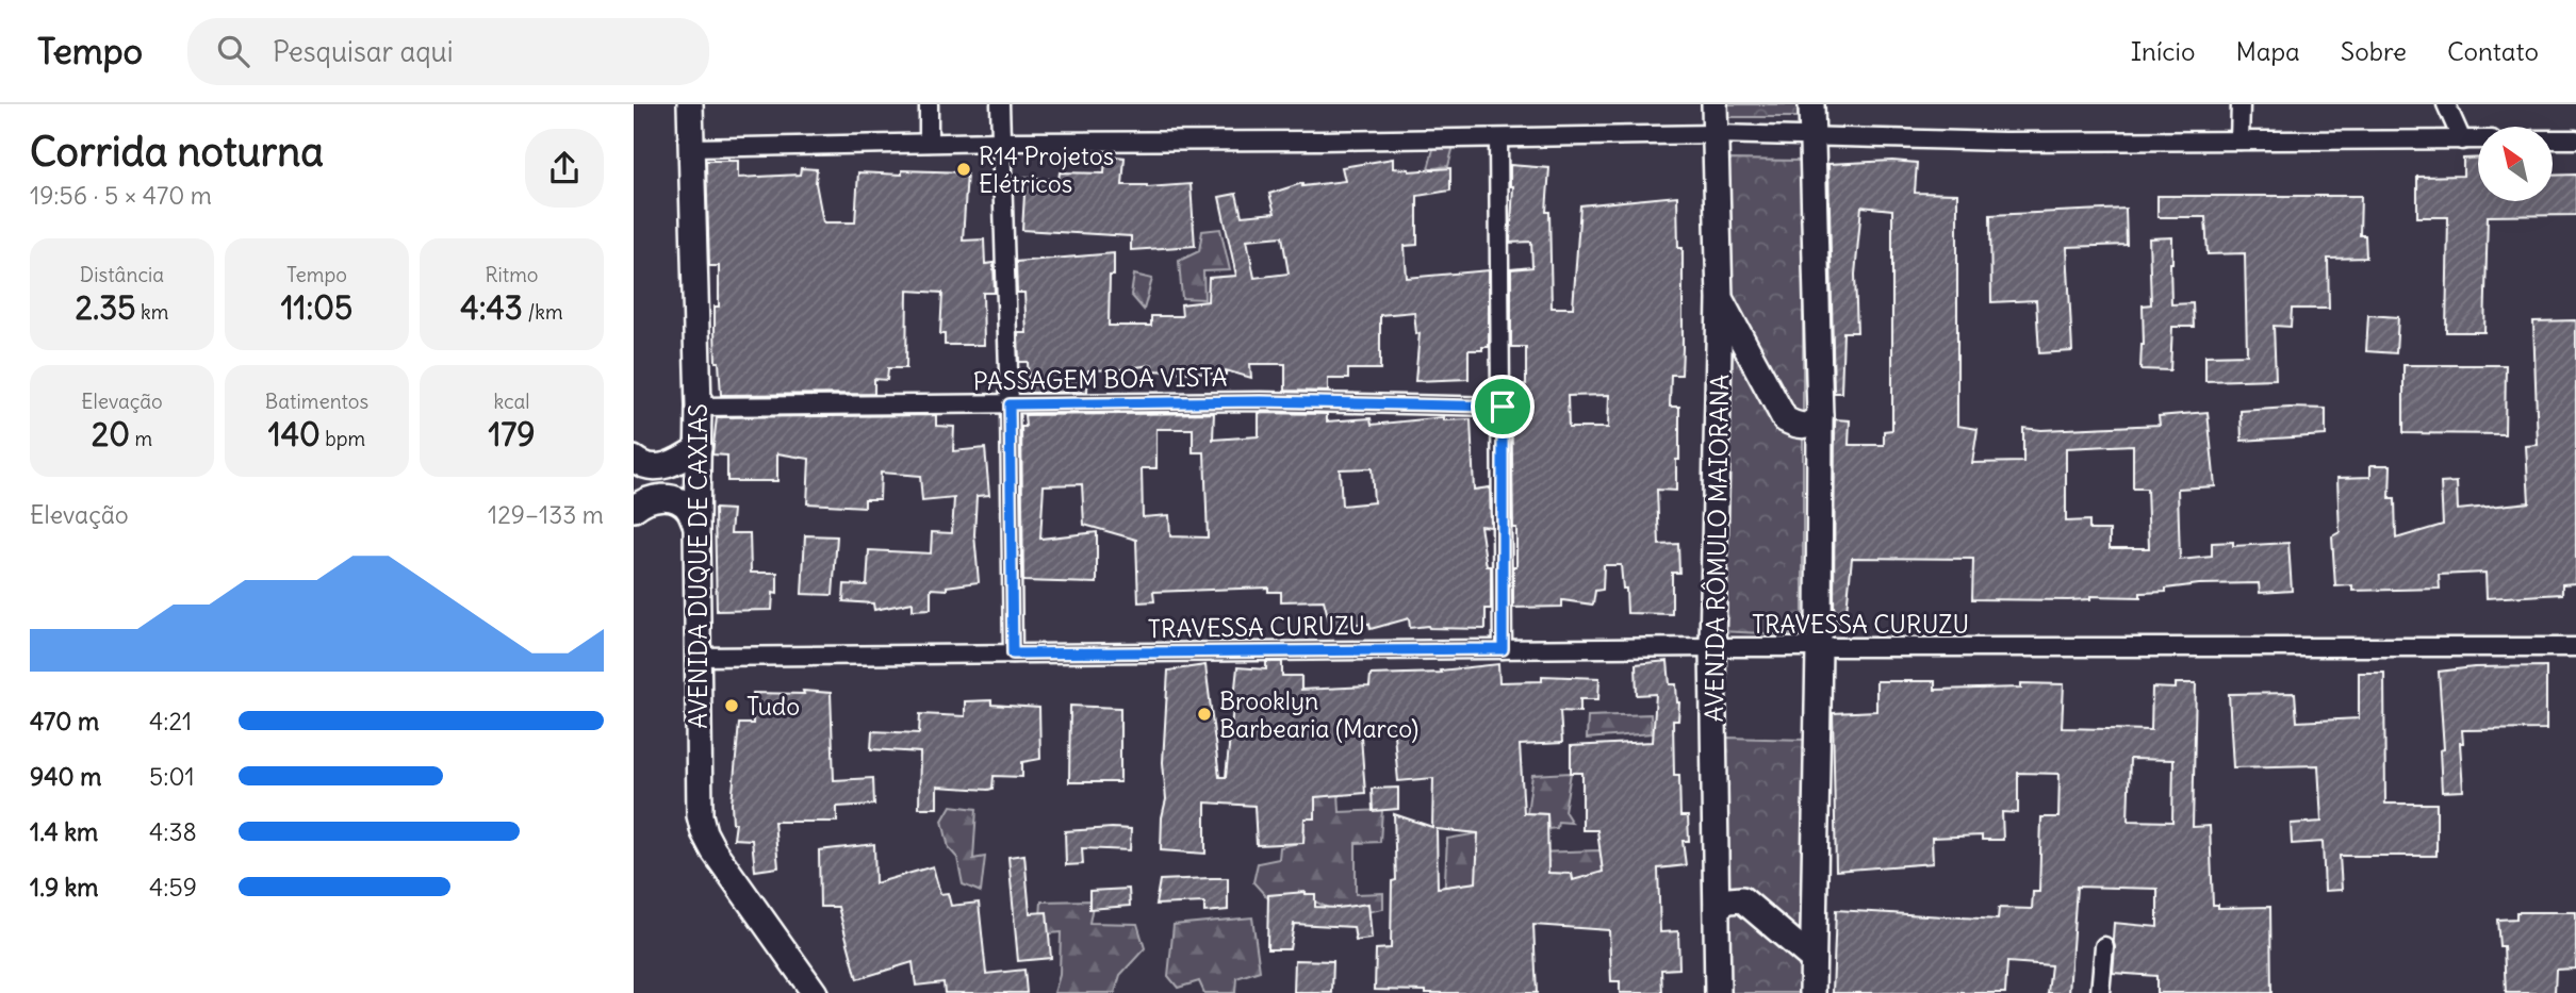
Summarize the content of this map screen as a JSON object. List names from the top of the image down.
{
  "streets": {
    "street": [
      "PASSAGEM BOA VISTA",
      "AVENIDA RÔMULO MAIORANA",
      "AVENIDA DUQUE DE CAXIAS",
      "TRAVESSA CURUZU"
    ]
  },
  "crossings": [
    ["PASSAGEM BOA VISTA", "AVENIDA DUQUE DE CAXIAS"],
    ["AVENIDA RÔMULO MAIORANA", "TRAVESSA CURUZU"],
    ["AVENIDA DUQUE DE CAXIAS", "TRAVESSA CURUZU"]
  ],
  "places": ["R14 Projetos Elétricos", "Tudo", "Brooklyn Barbearia (Marco)"],
  "north": "top left",
  "page": {
    "header": "Tempo",
    "search": "Pesquisar aqui",
    "nav": [
      "Início",
      "Mapa",
      "Sobre",
      "Contato"
    ],
    "heading": ["Corrida noturna", "19:56 · 5 × 470 m"],
    "stats": [
      ["Distância", "2.35 km"],
      ["Tempo", "11:05"],
      ["Ritmo", "4:43 /km"],
      ["Elevação", "20 m"],
      ["Batimentos", "140 bpm"],
      ["kcal", "179"]
    ],
    "chart": ["Elevação", "129–133 m"],
    "list": [
      {
        "name": "470 m",
        "note": "4:21"
      },
      {
        "name": "940 m",
        "note": "5:01"
      },
      {
        "name": "1.4 km",
        "note": "4:38"
      },
      {
        "name": "1.9 km",
        "note": "4:59"
      }
    ]
  }
}
